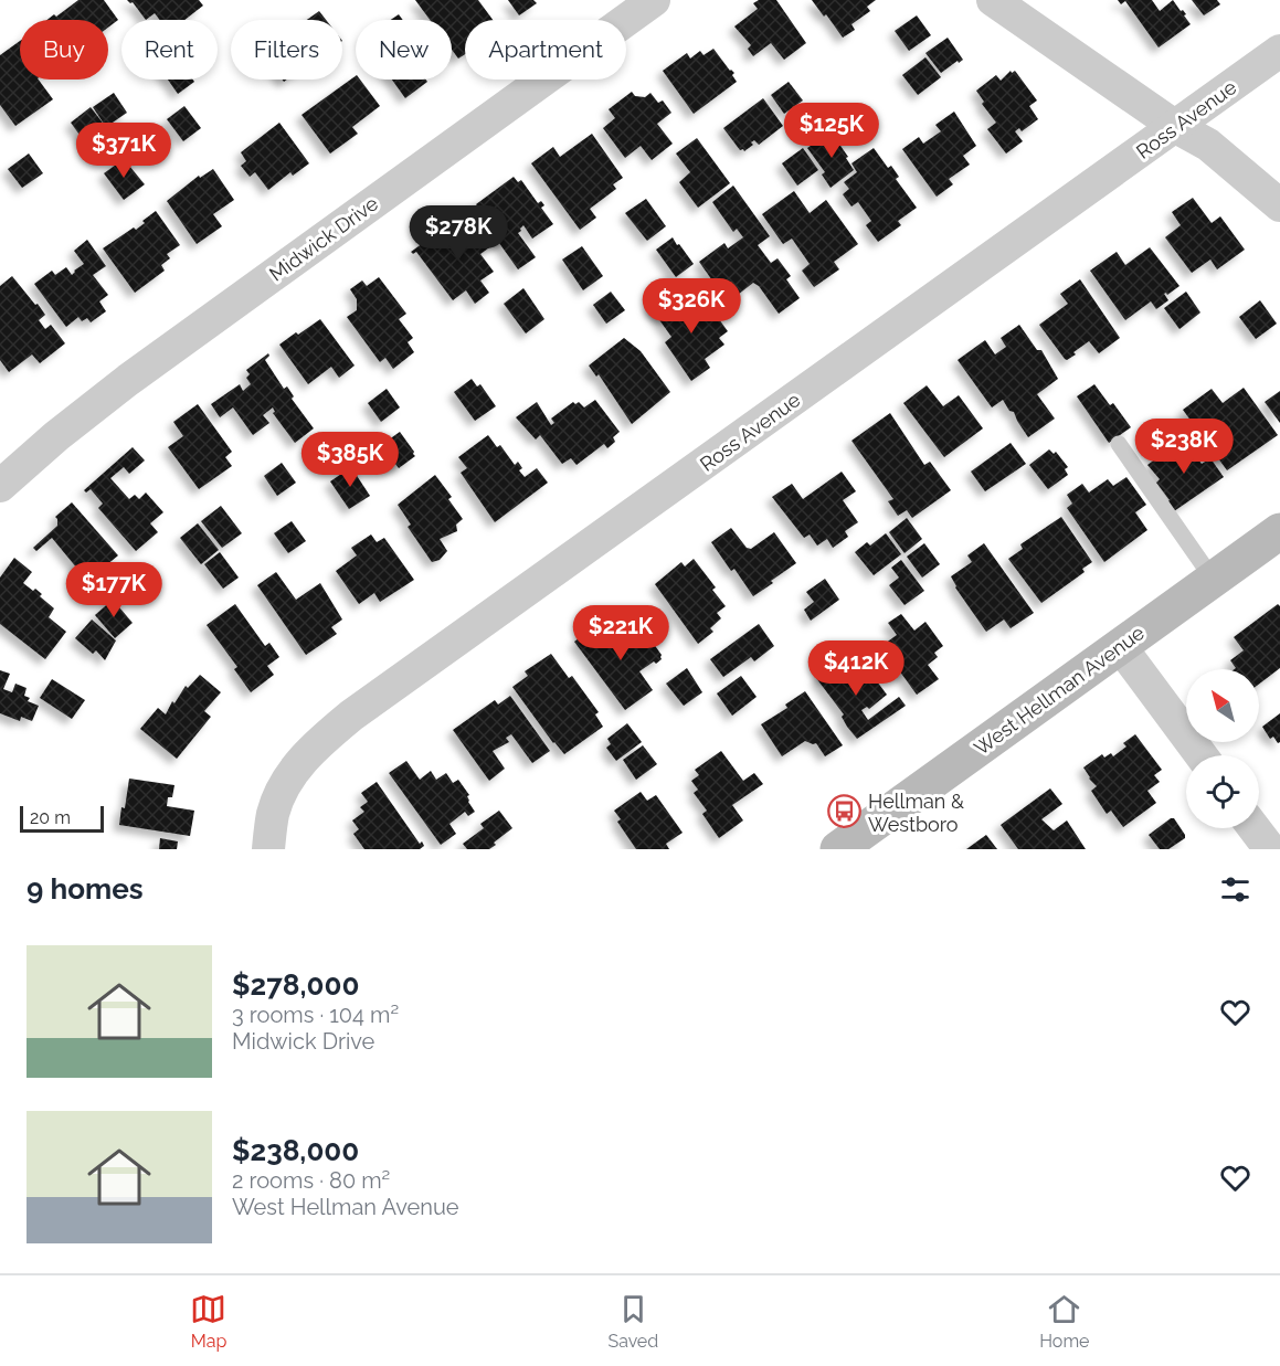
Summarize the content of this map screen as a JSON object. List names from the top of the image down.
{
  "streets": {
    "street": ["Ross Avenue", "Midwick Drive", "West Hellman Avenue"]
  },
  "places": {
    "bus stop": ["Hellman & Westboro"]
  },
  "scale_bar": "20 m",
  "north": "top left",
  "page": {
    "chip": [
      "Buy",
      "Rent",
      "Filters",
      "New",
      "Apartment"
    ],
    "price": [
      "$125K",
      "$371K",
      "$278K",
      "$326K",
      "$238K",
      "$385K",
      "$177K",
      "$221K",
      "$412K"
    ],
    "scale": "20 m",
    "heading": "9 homes",
    "list": [
      {
        "name": "$278,000",
        "note": "3 rooms · 104 m² · Midwick Drive"
      },
      {
        "name": "$238,000",
        "note": "2 rooms · 80 m² · West Hellman Avenue"
      }
    ],
    "tabs": ["Map", "Saved", "Home"]
  }
}
